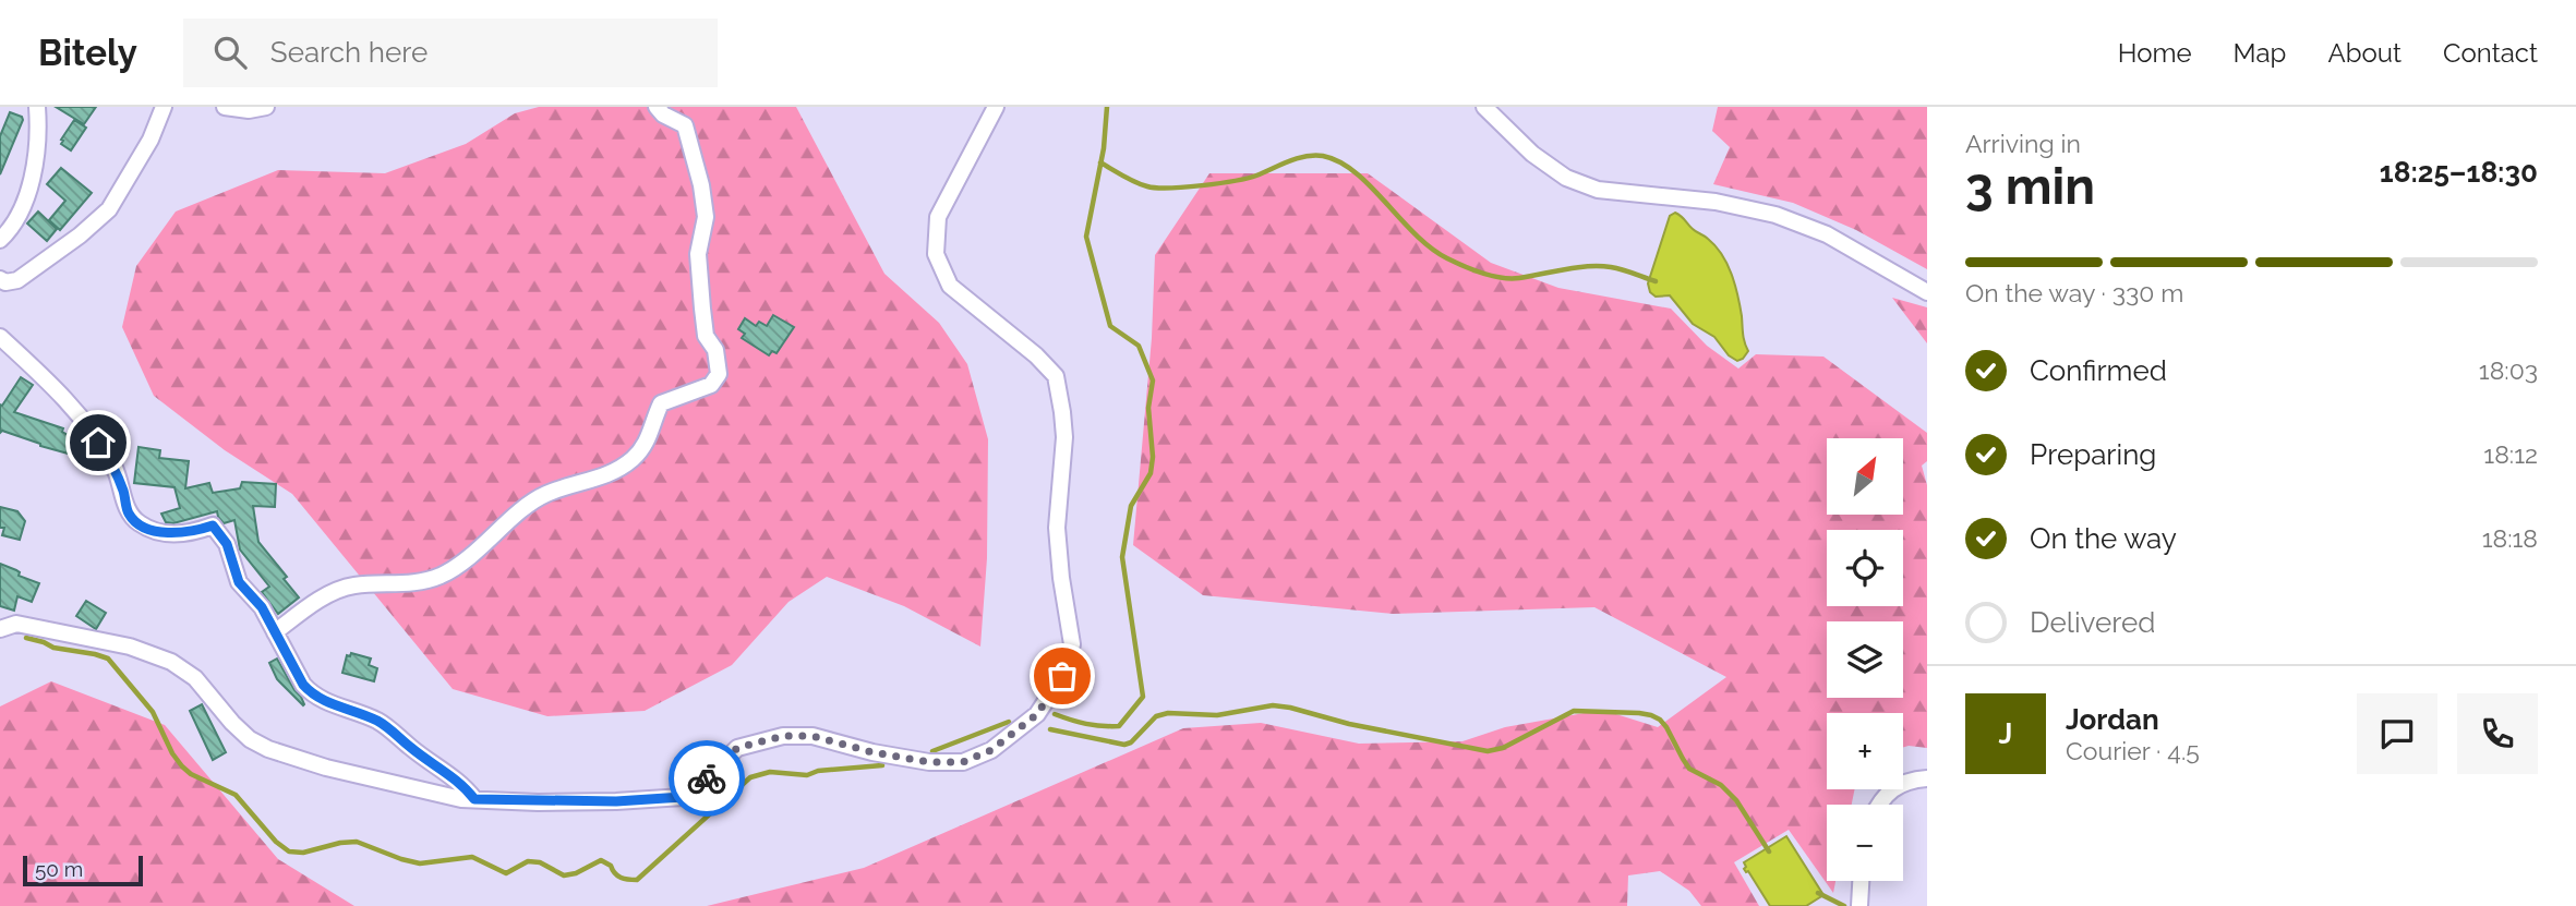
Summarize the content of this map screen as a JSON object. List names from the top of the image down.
{
  "scale_bar": "50 m",
  "north": "top right",
  "page": {
    "header": "Bitely",
    "search": "Search here",
    "nav": [
      "Home",
      "Map",
      "About",
      "Contact"
    ],
    "heading": ["3 min", "Arriving in", "18:25–18:30"],
    "panel": ["Jordan", "Courier · 4.5"],
    "bar": "On the way · 330 m",
    "list": [
      ["Confirmed", "18:03"],
      ["Preparing", "18:12"],
      ["On the way", "18:18"],
      "Delivered"
    ],
    "map_buttons": ["+", "−"],
    "round": "J",
    "scale": "50 m"
  }
}
